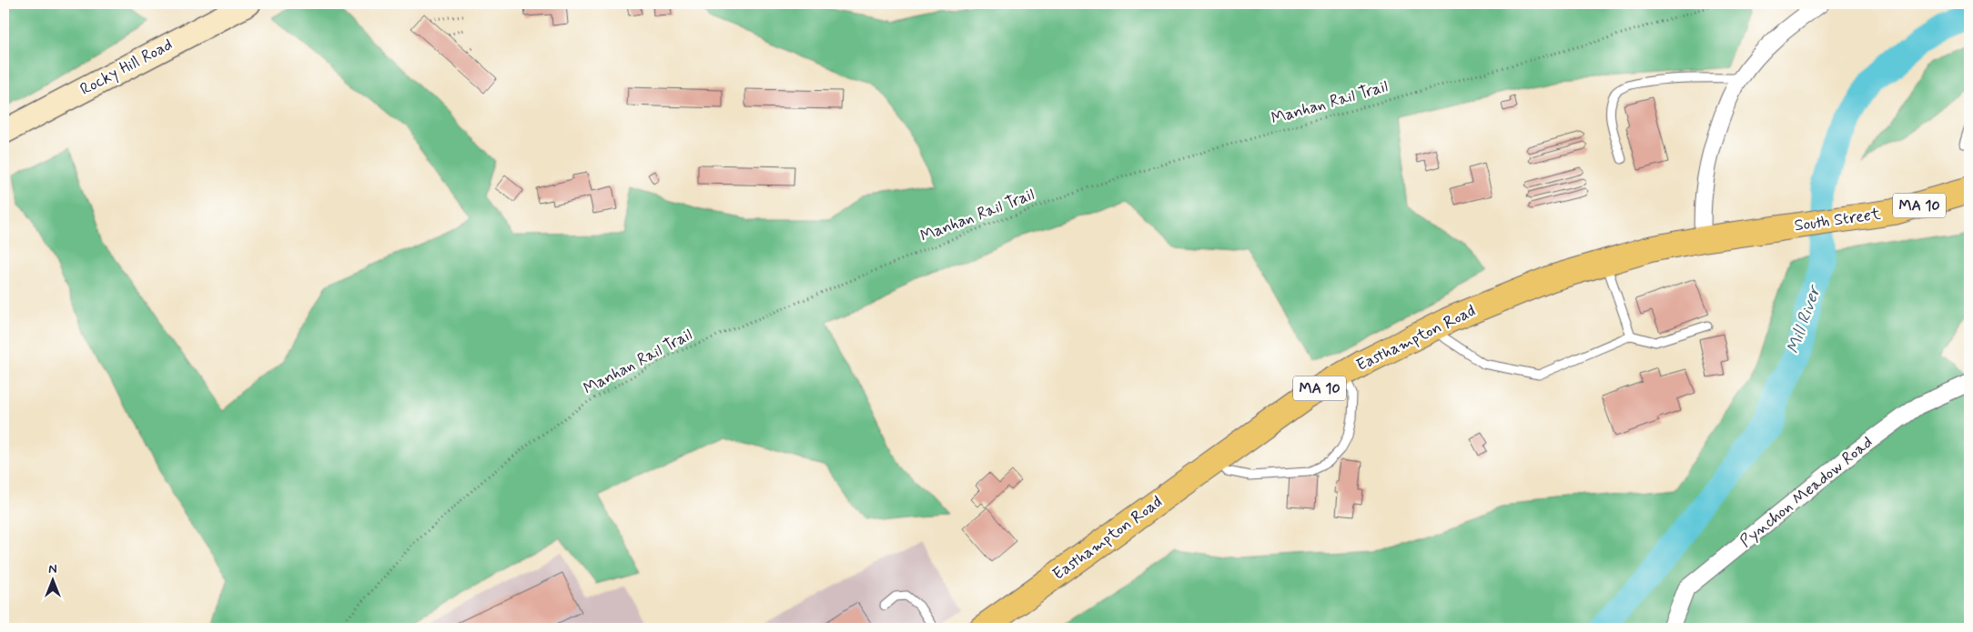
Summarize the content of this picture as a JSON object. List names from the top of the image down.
{
  "streets": {
    "main road": [
      "Rocky Hill Road",
      "MA 10",
      "South Street",
      "Easthampton Road"
    ],
    "street": ["Pynchon Meadow Road"],
    "path": ["Manhan Rail Trail"]
  },
  "crossings": [
    ["South Street", "Easthampton Road"]
  ],
  "water": ["Mill River"],
  "north": "top"
}
